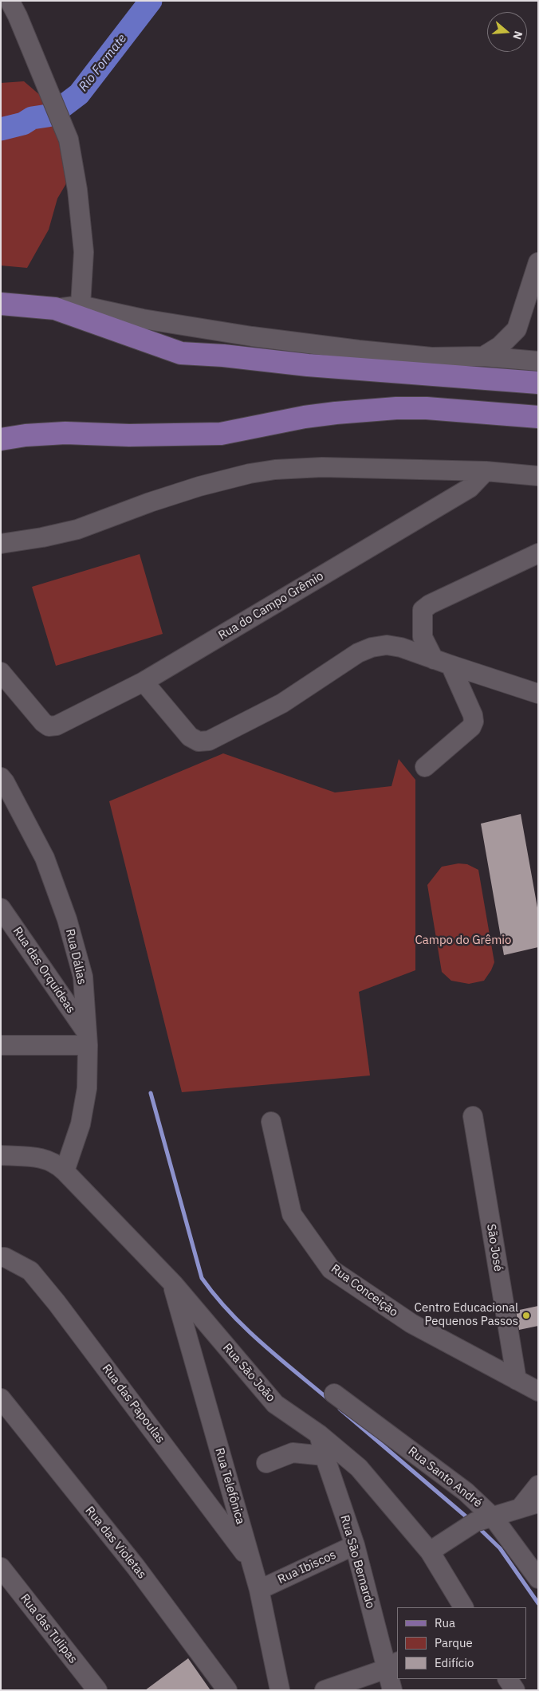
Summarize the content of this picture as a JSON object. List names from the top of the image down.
{
  "streets": {
    "street": [
      "Rua do Campo Grêmio",
      "Rua Dálias",
      "Rua das Orquídeas",
      "São José",
      "Rua Conceição",
      "Rua São João",
      "Rua das Papoulas",
      "Rua Santo André",
      "Rua Telefônica",
      "Rua das Violetas",
      "Rua São Bernardo",
      "Rua Ibiscos",
      "Rua das Tulipas"
    ]
  },
  "crossings": [
    ["Rua Dálias", "Rua das Orquídeas"],
    ["Rua Dálias", "Rua São João"],
    ["São José", "Rua Conceição"],
    ["Rua São João", "Rua Telefônica"],
    ["Rua São João", "Rua São Bernardo"],
    ["Rua das Papoulas", "Rua Telefônica"],
    ["Rua Telefônica", "Rua Ibiscos"],
    ["Rua São Bernardo", "Rua Ibiscos"]
  ],
  "water": ["Rio Formate"],
  "parks": ["Campo do Grêmio"],
  "places": ["Centro Educacional Pequenos Passos"],
  "legend": ["Rua", "Parque", "Edifício"],
  "north": "right"
}
